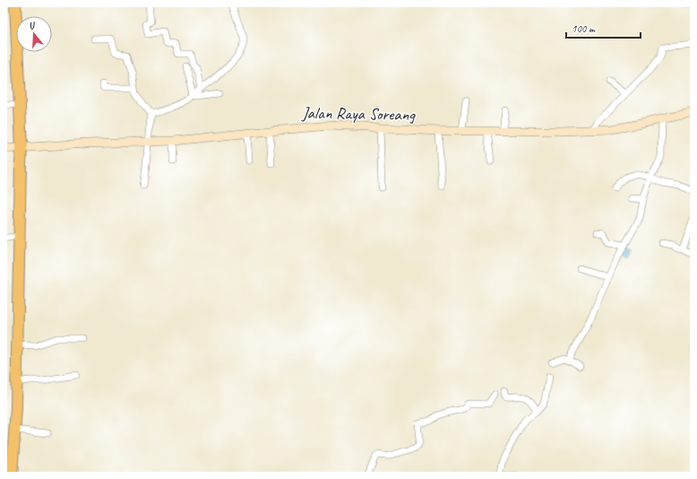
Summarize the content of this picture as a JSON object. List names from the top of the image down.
{
  "streets": {
    "main road": ["Jalan Raya Soreang"]
  },
  "scale_bar": "100 m",
  "north": "top"
}
